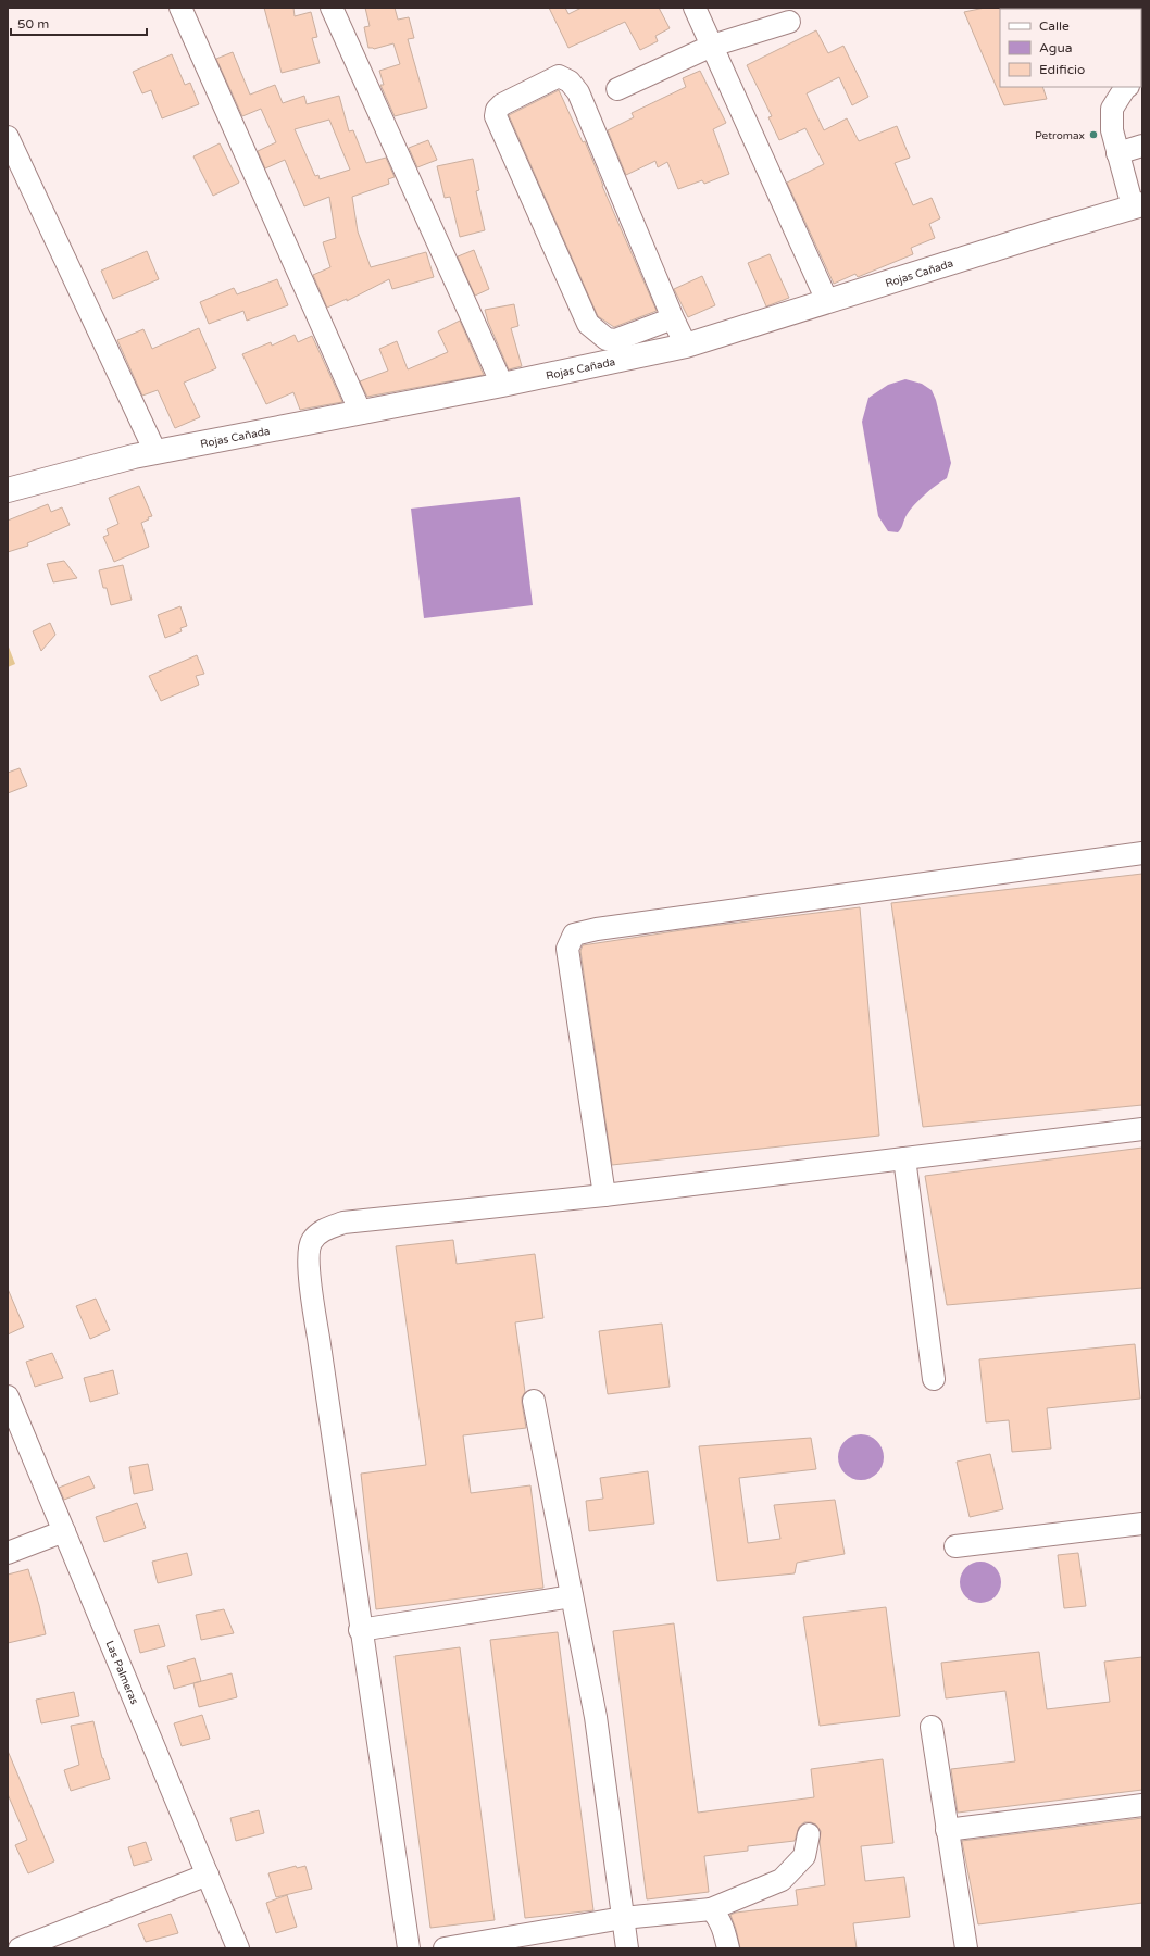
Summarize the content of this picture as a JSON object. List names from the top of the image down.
{
  "streets": {
    "main road": ["Rojas Cañada"],
    "street": ["Las Palmeras"]
  },
  "places": ["Petromax"],
  "legend": ["Calle", "Agua", "Edificio"],
  "scale_bar": "50 m"
}
